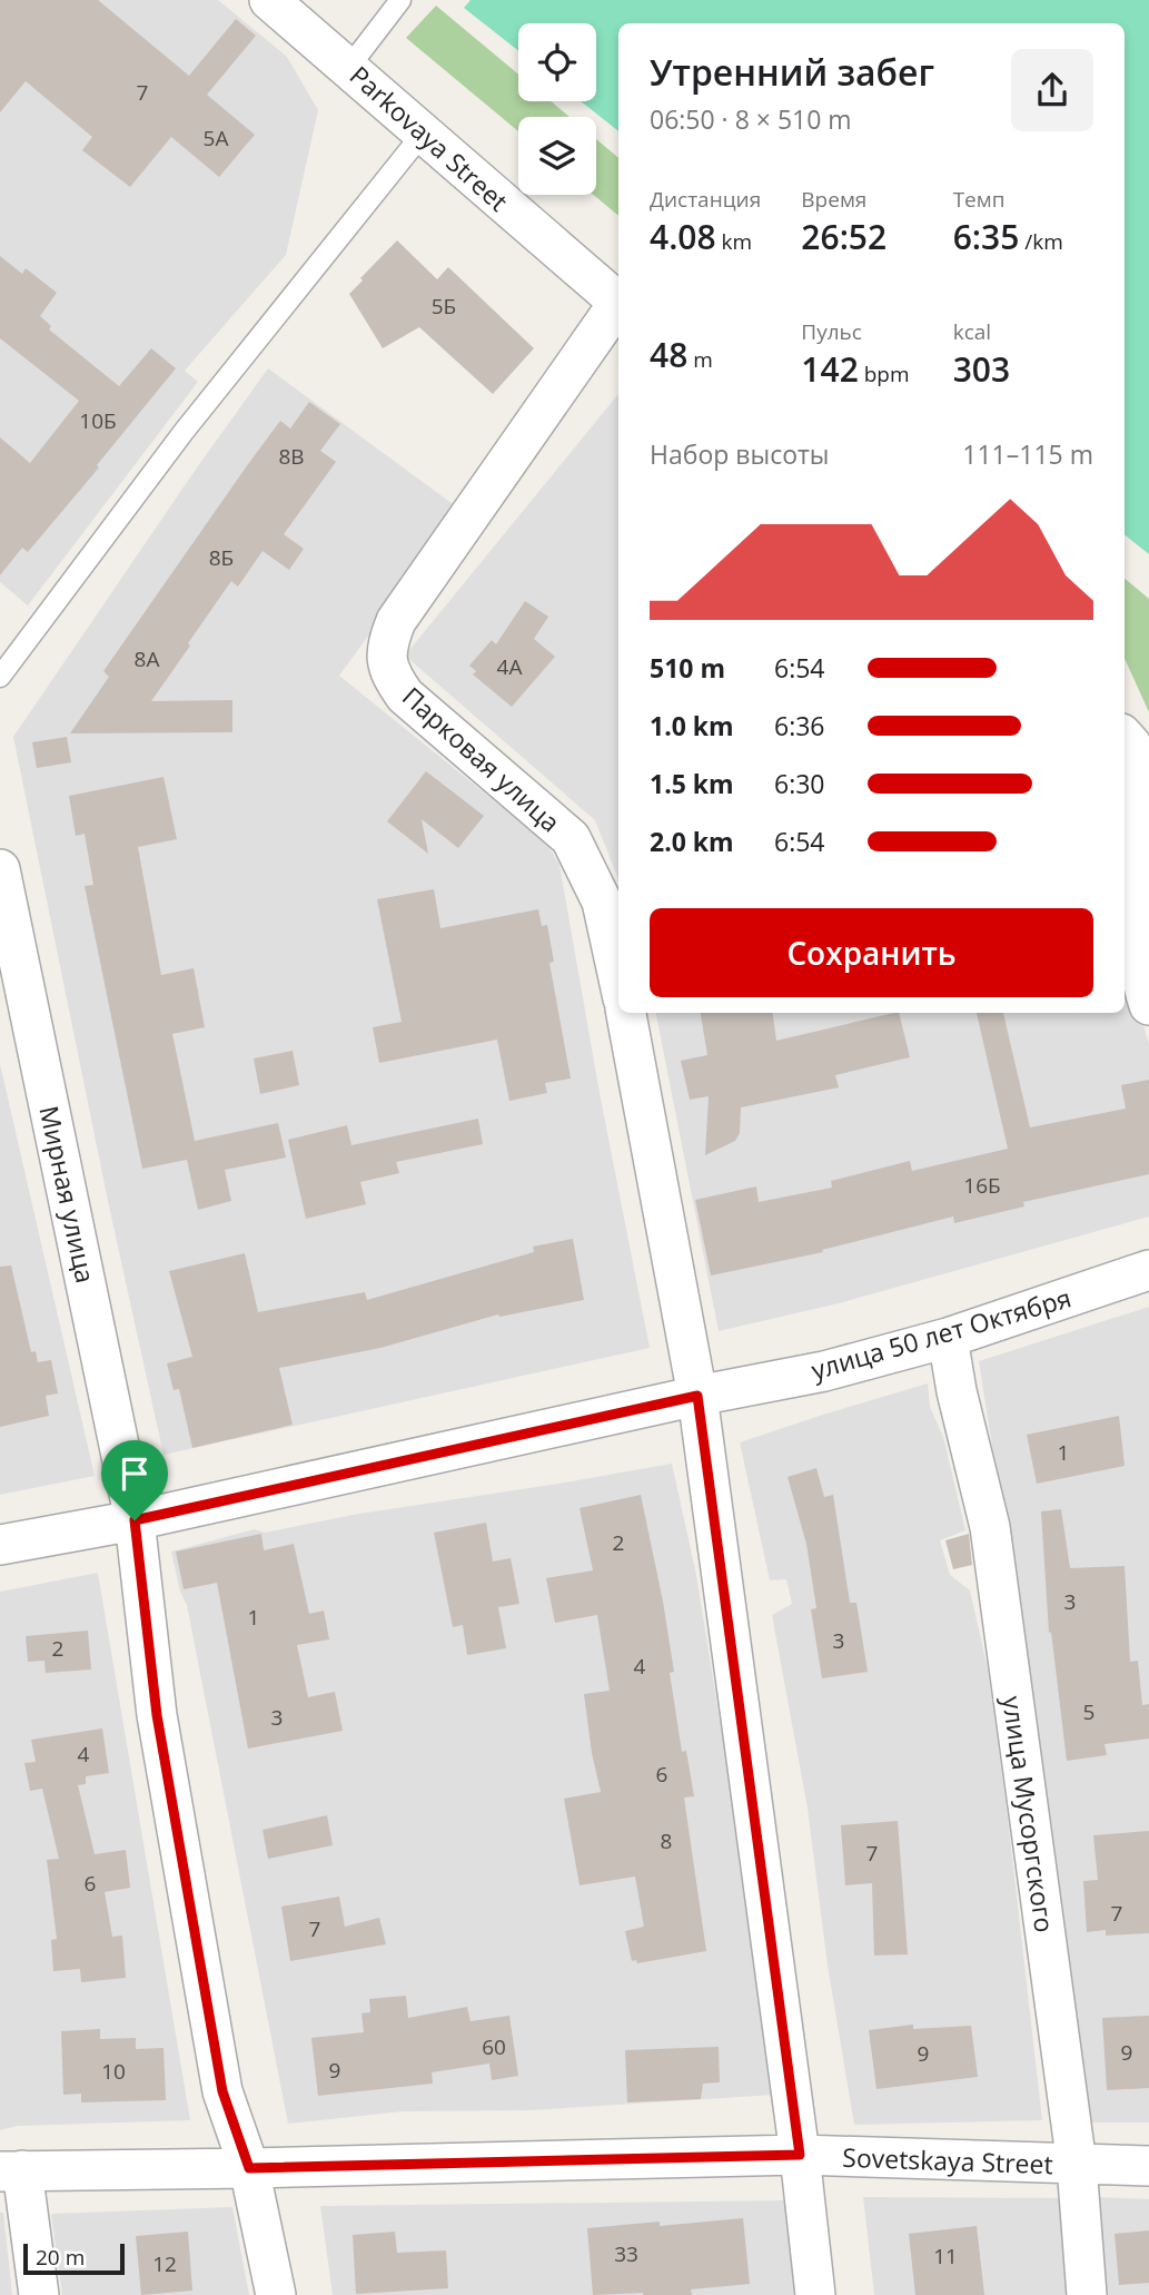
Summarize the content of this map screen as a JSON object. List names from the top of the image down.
{
  "streets": {
    "street": [
      "Parkovaya Street",
      "Парковая улица",
      "Мирная улица",
      "улица 50 лет Октября",
      "улица Мусоргского",
      "Sovetskaya Street"
    ]
  },
  "crossings": [
    ["Мирная улица", "улица 50 лет Октября"],
    ["Мирная улица", "Sovetskaya Street"],
    ["улица 50 лет Октября", "улица Мусоргского"],
    ["улица Мусоргского", "Sovetskaya Street"]
  ],
  "house_numbers": [
    "7",
    "5А",
    "5Б",
    "10Б",
    "8В",
    "8Б",
    "8А",
    "4А",
    "16Б",
    "1",
    "2",
    "3",
    "1",
    "3",
    "2",
    "4",
    "5",
    "3",
    "4",
    "6",
    "8",
    "7",
    "6",
    "7",
    "7",
    "60",
    "9",
    "9",
    "9",
    "10",
    "33",
    "11",
    "12"
  ],
  "scale_bar": "20 m",
  "page": {
    "heading": ["Утренний забег", "06:50 · 8 × 510 m"],
    "stats": [
      ["Дистанция", "4.08 km"],
      ["Время", "26:52"],
      ["Темп", "6:35 /km"],
      ["48 m"],
      ["Пульс", "142 bpm"],
      ["kcal", "303"]
    ],
    "chart": ["Набор высоты", "111–115 m"],
    "list": [
      {
        "name": "510 m",
        "note": "6:54"
      },
      {
        "name": "1.0 km",
        "note": "6:36"
      },
      {
        "name": "1.5 km",
        "note": "6:30"
      },
      {
        "name": "2.0 km",
        "note": "6:54"
      }
    ],
    "buttons": "Сохранить",
    "scale": "20 m"
  }
}
